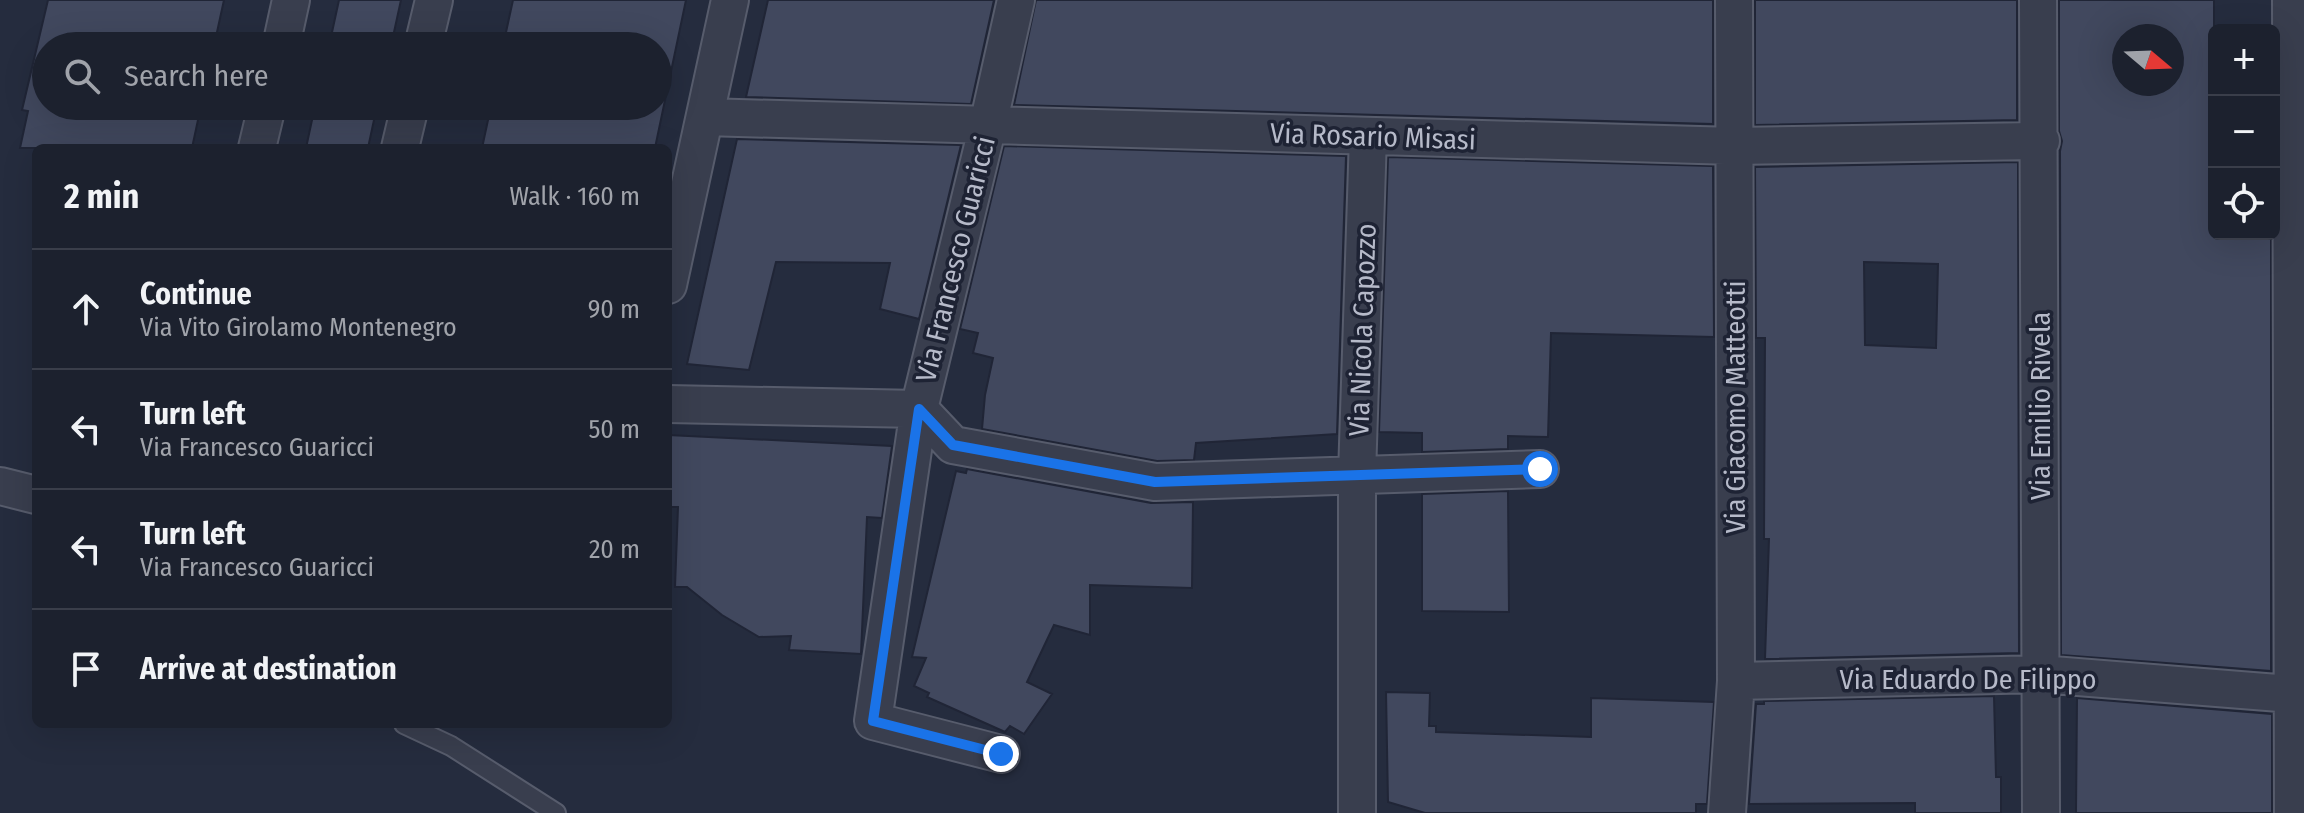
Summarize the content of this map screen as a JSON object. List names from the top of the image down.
{
  "streets": {
    "street": [
      "Via Rosario Misasi",
      "Via Francesco Guaricci",
      "Via Nicola Capozzo",
      "Via Emilio Rivela",
      "Via Giacomo Matteotti",
      "Via Eduardo De Filippo"
    ]
  },
  "crossings": [
    ["Via Rosario Misasi", "Via Francesco Guaricci"],
    ["Via Rosario Misasi", "Via Nicola Capozzo"],
    ["Via Rosario Misasi", "Via Emilio Rivela"],
    ["Via Rosario Misasi", "Via Giacomo Matteotti"],
    ["Via Emilio Rivela", "Via Eduardo De Filippo"],
    ["Via Giacomo Matteotti", "Via Eduardo De Filippo"]
  ],
  "north": "right",
  "page": {
    "map_buttons": ["+", "−"],
    "search": "Search here",
    "heading": ["2 min", "Walk · 160 m"],
    "list": [
      ["Continue", "Via Vito Girolamo Montenegro", "90 m"],
      ["Turn left", "Via Francesco Guaricci", "50 m"],
      ["Turn left", "Via Francesco Guaricci", "20 m"],
      "Arrive at destination"
    ]
  }
}
